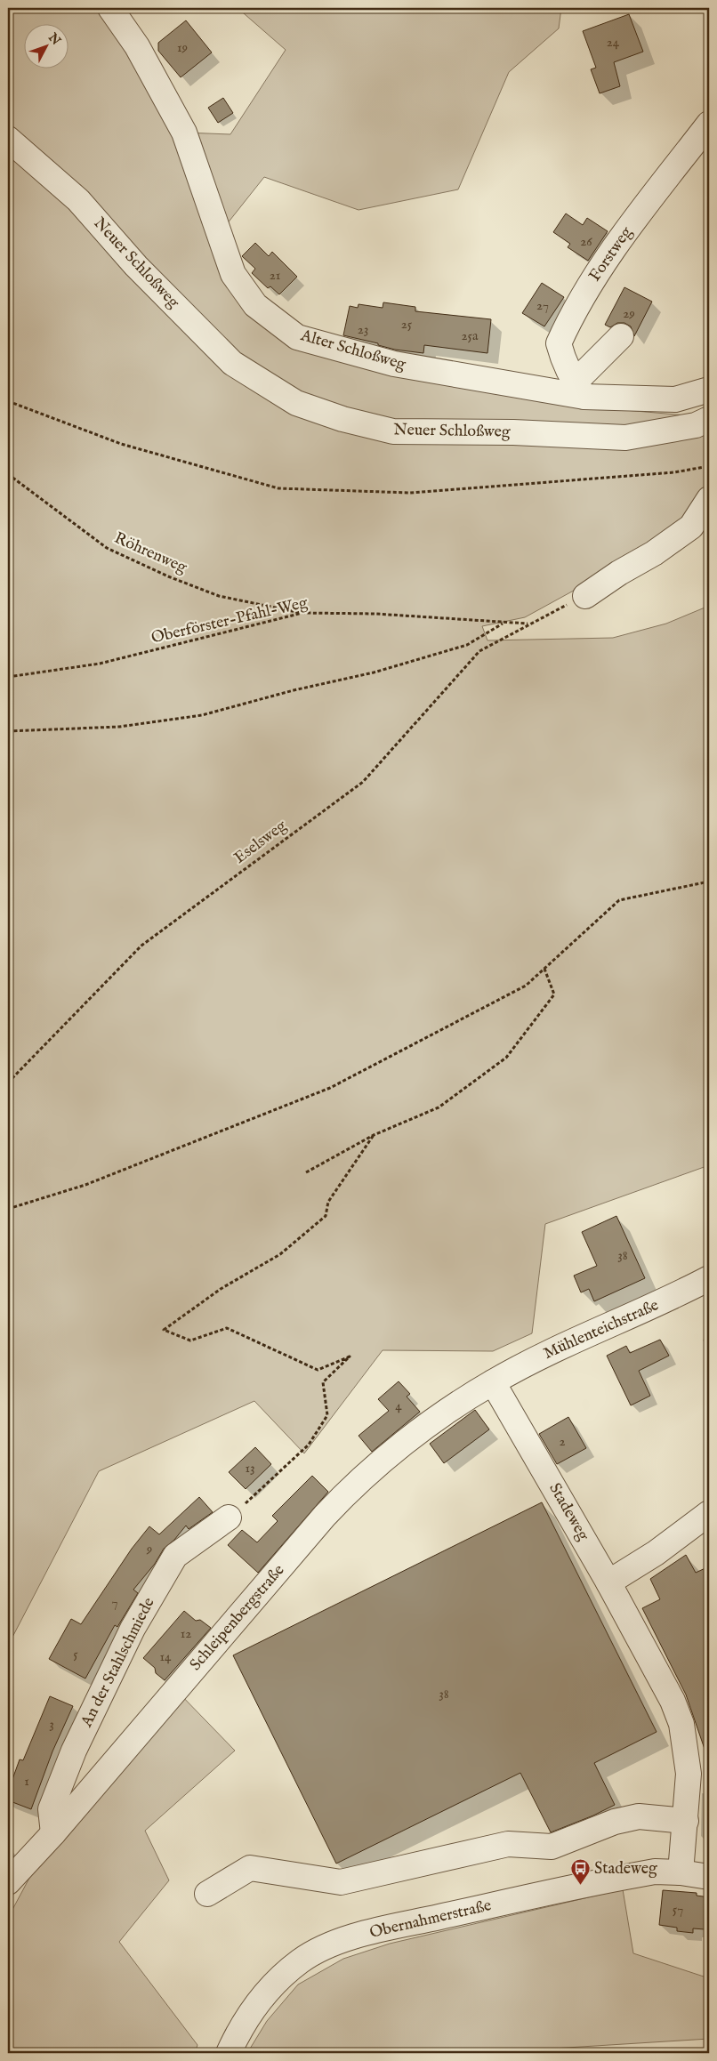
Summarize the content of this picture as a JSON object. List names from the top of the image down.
{
  "streets": {
    "street": [
      "Forstweg",
      "Neuer Schloßweg",
      "Alter Schloßweg",
      "Mühlenteichstraße",
      "Stadeweg",
      "Schleipenbergstraße",
      "An der Stahlschmiede",
      "Obernahmerstraße"
    ],
    "path": ["Röhrenweg", "Oberförster-Pfahl-Weg", "Eselsweg"]
  },
  "crossings": [
    ["Forstweg", "Alter Schloßweg"],
    ["Röhrenweg", "Oberförster-Pfahl-Weg"],
    ["Oberförster-Pfahl-Weg", "Eselsweg"],
    ["Mühlenteichstraße", "Stadeweg"],
    ["Mühlenteichstraße", "Schleipenbergstraße"],
    ["Stadeweg", "Schleipenbergstraße"],
    ["Stadeweg", "Obernahmerstraße"],
    ["Schleipenbergstraße", "An der Stahlschmiede"]
  ],
  "places": {
    "bus stop": ["Stadeweg"]
  },
  "house_numbers": [
    "24",
    "19",
    "26",
    "21",
    "27",
    "29",
    "25",
    "23",
    "25a",
    "38",
    "4",
    "2",
    "13",
    "9",
    "7",
    "12",
    "5",
    "14",
    "38",
    "3",
    "1",
    "57"
  ],
  "north": "top right"
}
